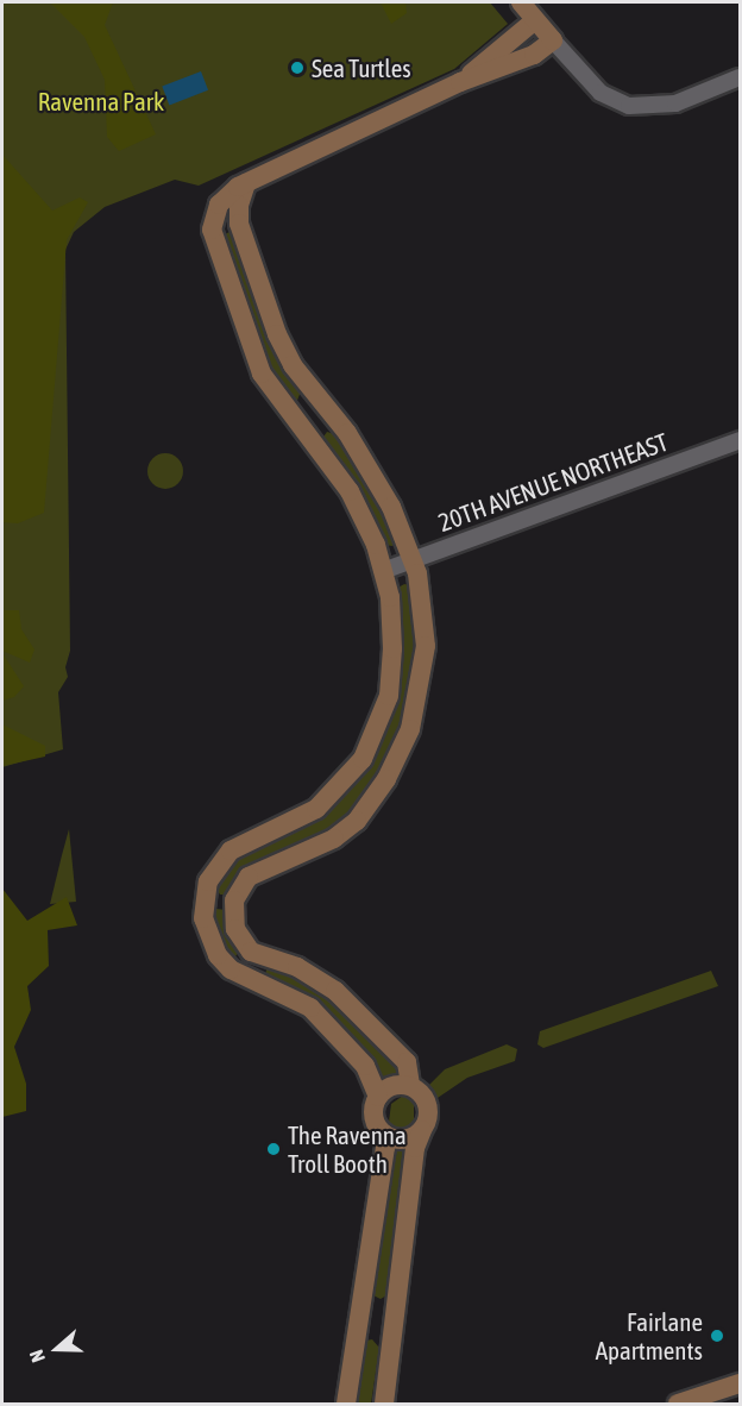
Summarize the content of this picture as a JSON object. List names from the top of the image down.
{
  "streets": {
    "street": ["20TH AVENUE NORTHEAST"]
  },
  "parks": ["Ravenna Park"],
  "places": ["Sea Turtles", "The Ravenna Troll Booth", "Fairlane Apartments"],
  "north": "left"
}
